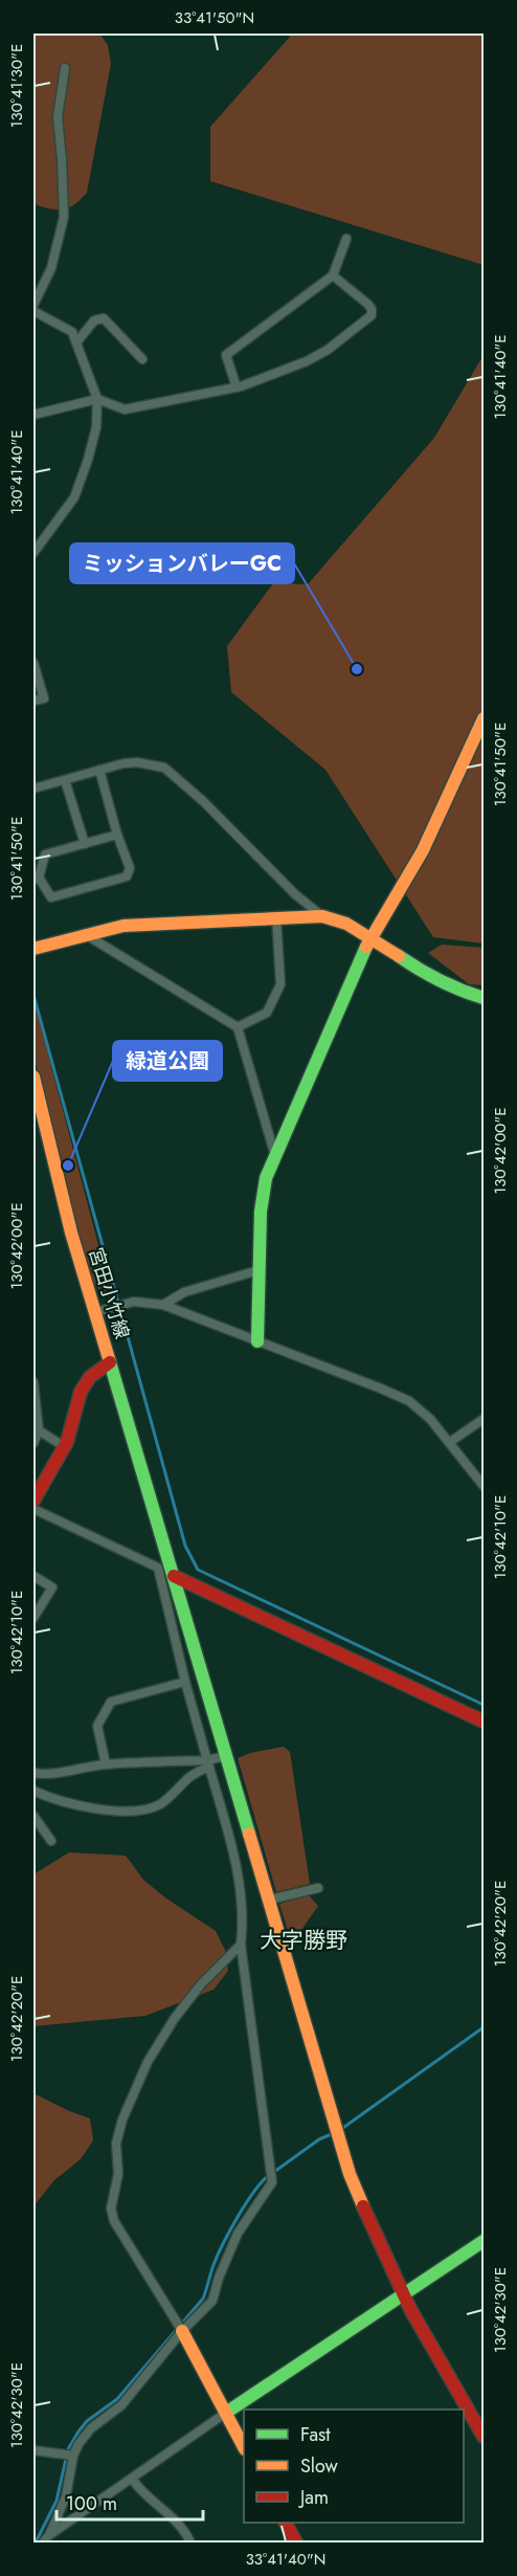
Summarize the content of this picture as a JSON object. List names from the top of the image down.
{
  "streets": {
    "street": ["宮田小竹線"]
  },
  "districts": ["大字勝野"],
  "places": ["ミッションバレーGC", "緑道公園"],
  "legend": ["Fast", "Slow", "Jam"],
  "scale_bar": "100 m",
  "coordinates": [
    "33°41'50\"N",
    "130°41'30\"E",
    "130°41'40\"E",
    "130°41'50\"E",
    "130°42'00\"E",
    "130°42'10\"E",
    "130°42'20\"E",
    "130°42'30\"E",
    "33°41'40\"N"
  ]
}
